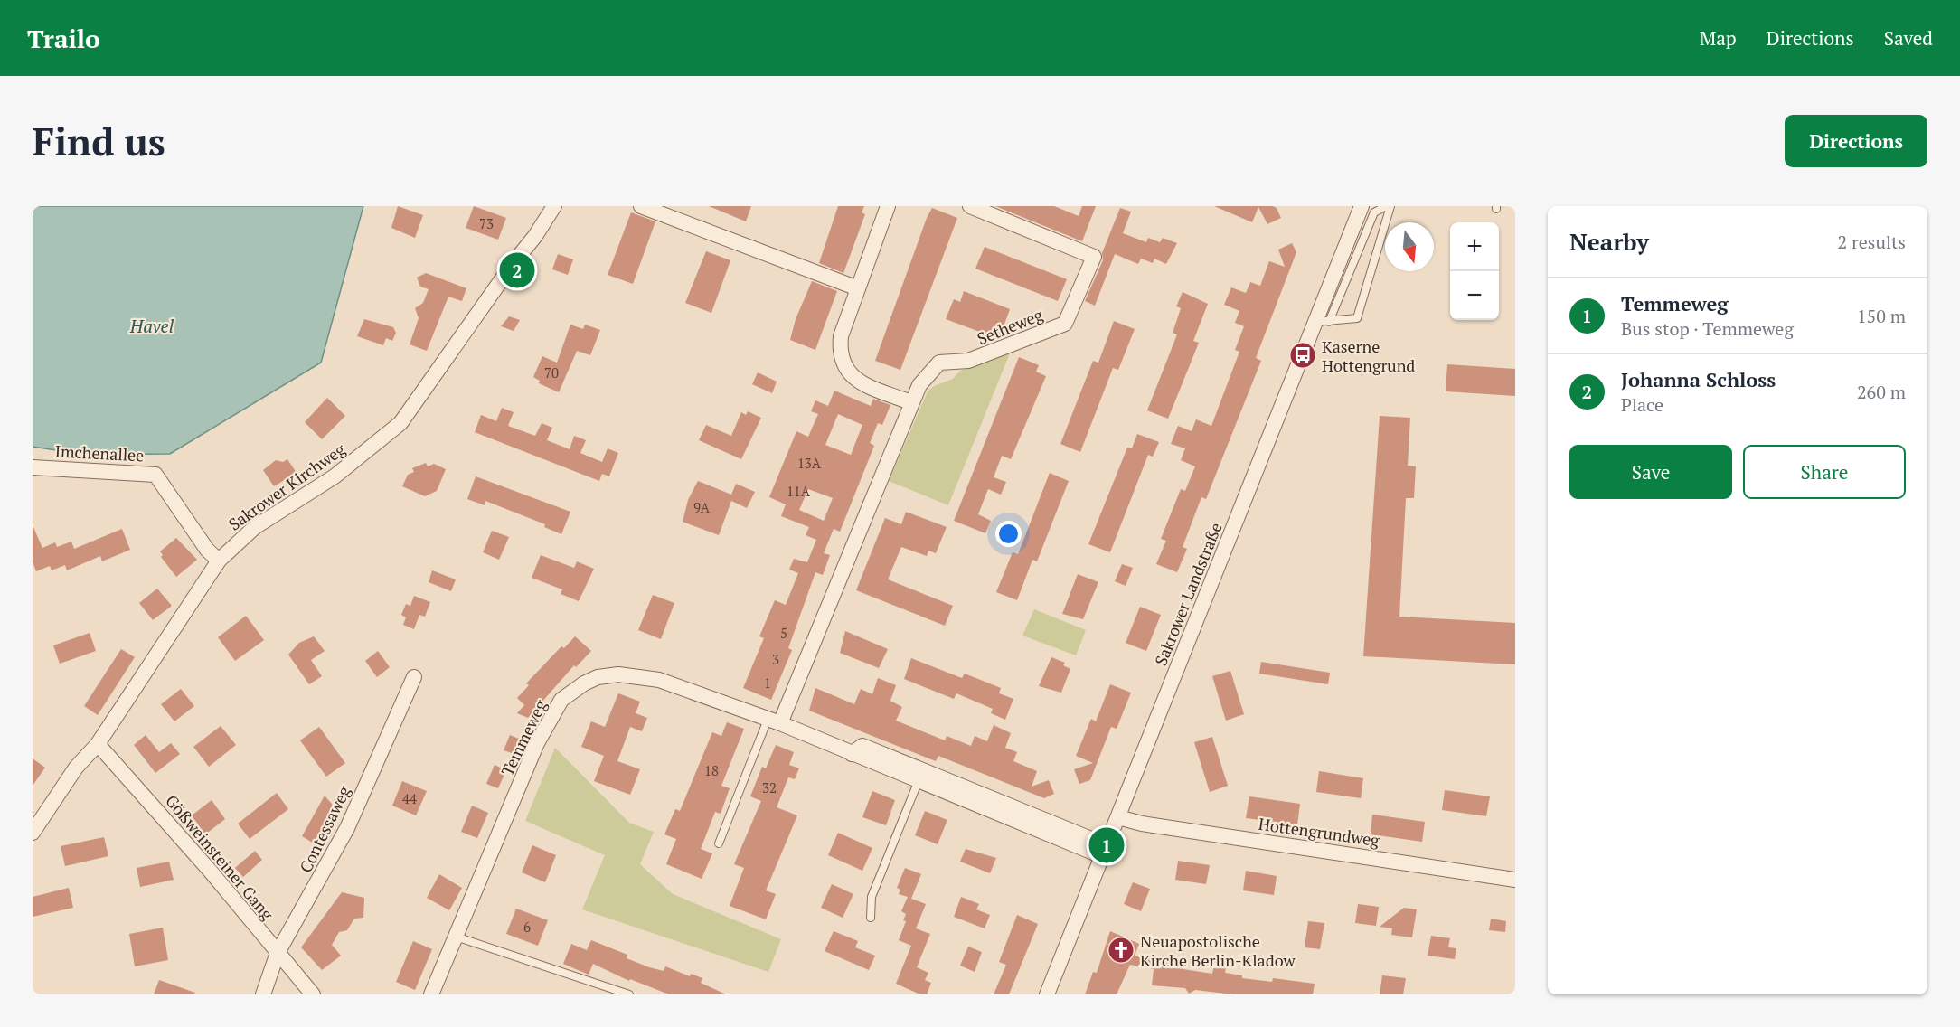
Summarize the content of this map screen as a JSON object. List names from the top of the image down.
{
  "streets": {
    "street": [
      "Setheweg",
      "Imchenallee",
      "Sakrower Kirchweg",
      "Sakrower Landstraße",
      "Temmeweg",
      "Contessaweg",
      "Hottengrundweg",
      "Gößweinsteiner Gang"
    ]
  },
  "crossings": [
    ["Setheweg", "Temmeweg"],
    ["Imchenallee", "Sakrower Kirchweg"],
    ["Sakrower Kirchweg", "Gößweinsteiner Gang"],
    ["Sakrower Landstraße", "Temmeweg"],
    ["Sakrower Landstraße", "Hottengrundweg"],
    ["Contessaweg", "Gößweinsteiner Gang"]
  ],
  "water": ["Havel"],
  "places": {
    "bus stop": ["Kaserne Hottengrund"],
    "church": ["Neuapostolische Kirche Berlin-Kladow"]
  },
  "house_numbers": [
    "73",
    "70",
    "13A",
    "11A",
    "9A",
    "5",
    "3",
    "1",
    "18",
    "32",
    "44",
    "6"
  ],
  "north": "bottom",
  "page": {
    "header": "Trailo",
    "nav": ["Map", "Directions", "Saved"],
    "buttons": [
      "Directions",
      ["Save", "Share"]
    ],
    "title": "Find us",
    "heading": ["Nearby", "2 results"],
    "map_buttons": ["+", "−"],
    "pins": ["2", "1"],
    "list": [
      {
        "mark": "1",
        "name": "Temmeweg",
        "note": "Bus stop · Temmeweg",
        "value": "150 m"
      },
      {
        "mark": "2",
        "name": "Johanna Schloss",
        "note": "Place",
        "value": "260 m"
      }
    ]
  }
}
